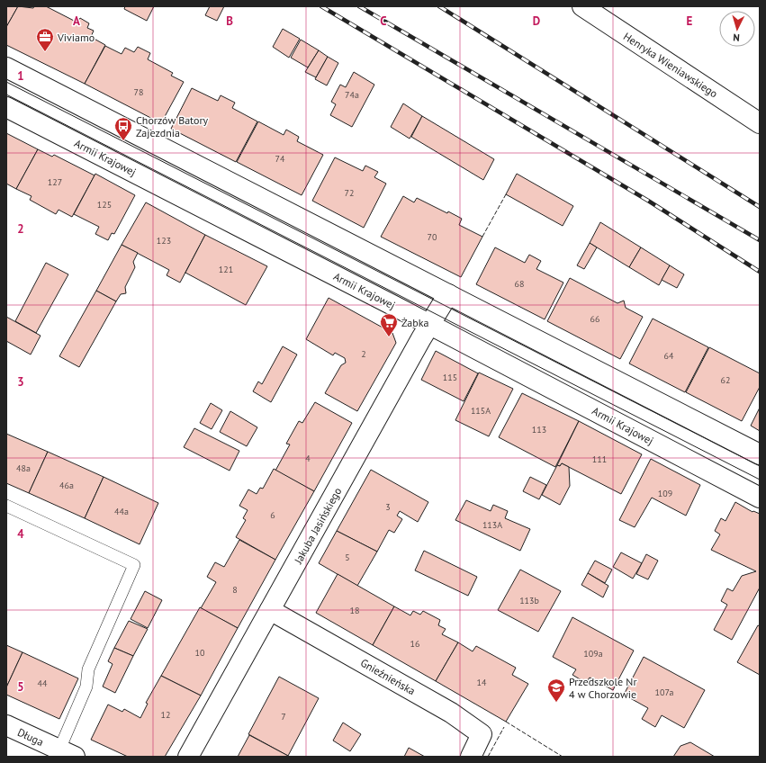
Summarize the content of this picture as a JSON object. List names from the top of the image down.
{
  "streets": {
    "street": [
      "Henryka Wieniawskiego",
      "Armii Krajowej",
      "Jakuba Jasińskiego",
      "Gnieźnieńska",
      "Długa"
    ]
  },
  "crossings": [
    ["Armii Krajowej", "Jakuba Jasińskiego"],
    ["Jakuba Jasińskiego", "Gnieźnieńska"]
  ],
  "places": {
    "office": ["Viviamo"],
    "bus stop": ["Chorzów Batory Zajezdnia"],
    "supermarket": ["Żabka"],
    "school or university": ["Przedszkole Nr 4 w Chorzowie"]
  },
  "house_numbers": [
    "78",
    "74a",
    "74",
    "127",
    "72",
    "125",
    "70",
    "123",
    "121",
    "68",
    "66",
    "2",
    "64",
    "115",
    "62",
    "115A",
    "113",
    "4",
    "111",
    "48a",
    "46a",
    "109",
    "3",
    "44a",
    "6",
    "113A",
    "5",
    "8",
    "113b",
    "18",
    "16",
    "10",
    "109a",
    "14",
    "44",
    "107a",
    "12",
    "7"
  ],
  "north": "bottom",
  "grid": {
    "columns": [
      "A",
      "B",
      "C",
      "D",
      "E"
    ],
    "rows": [
      "1",
      "2",
      "3",
      "4",
      "5"
    ]
  }
}
